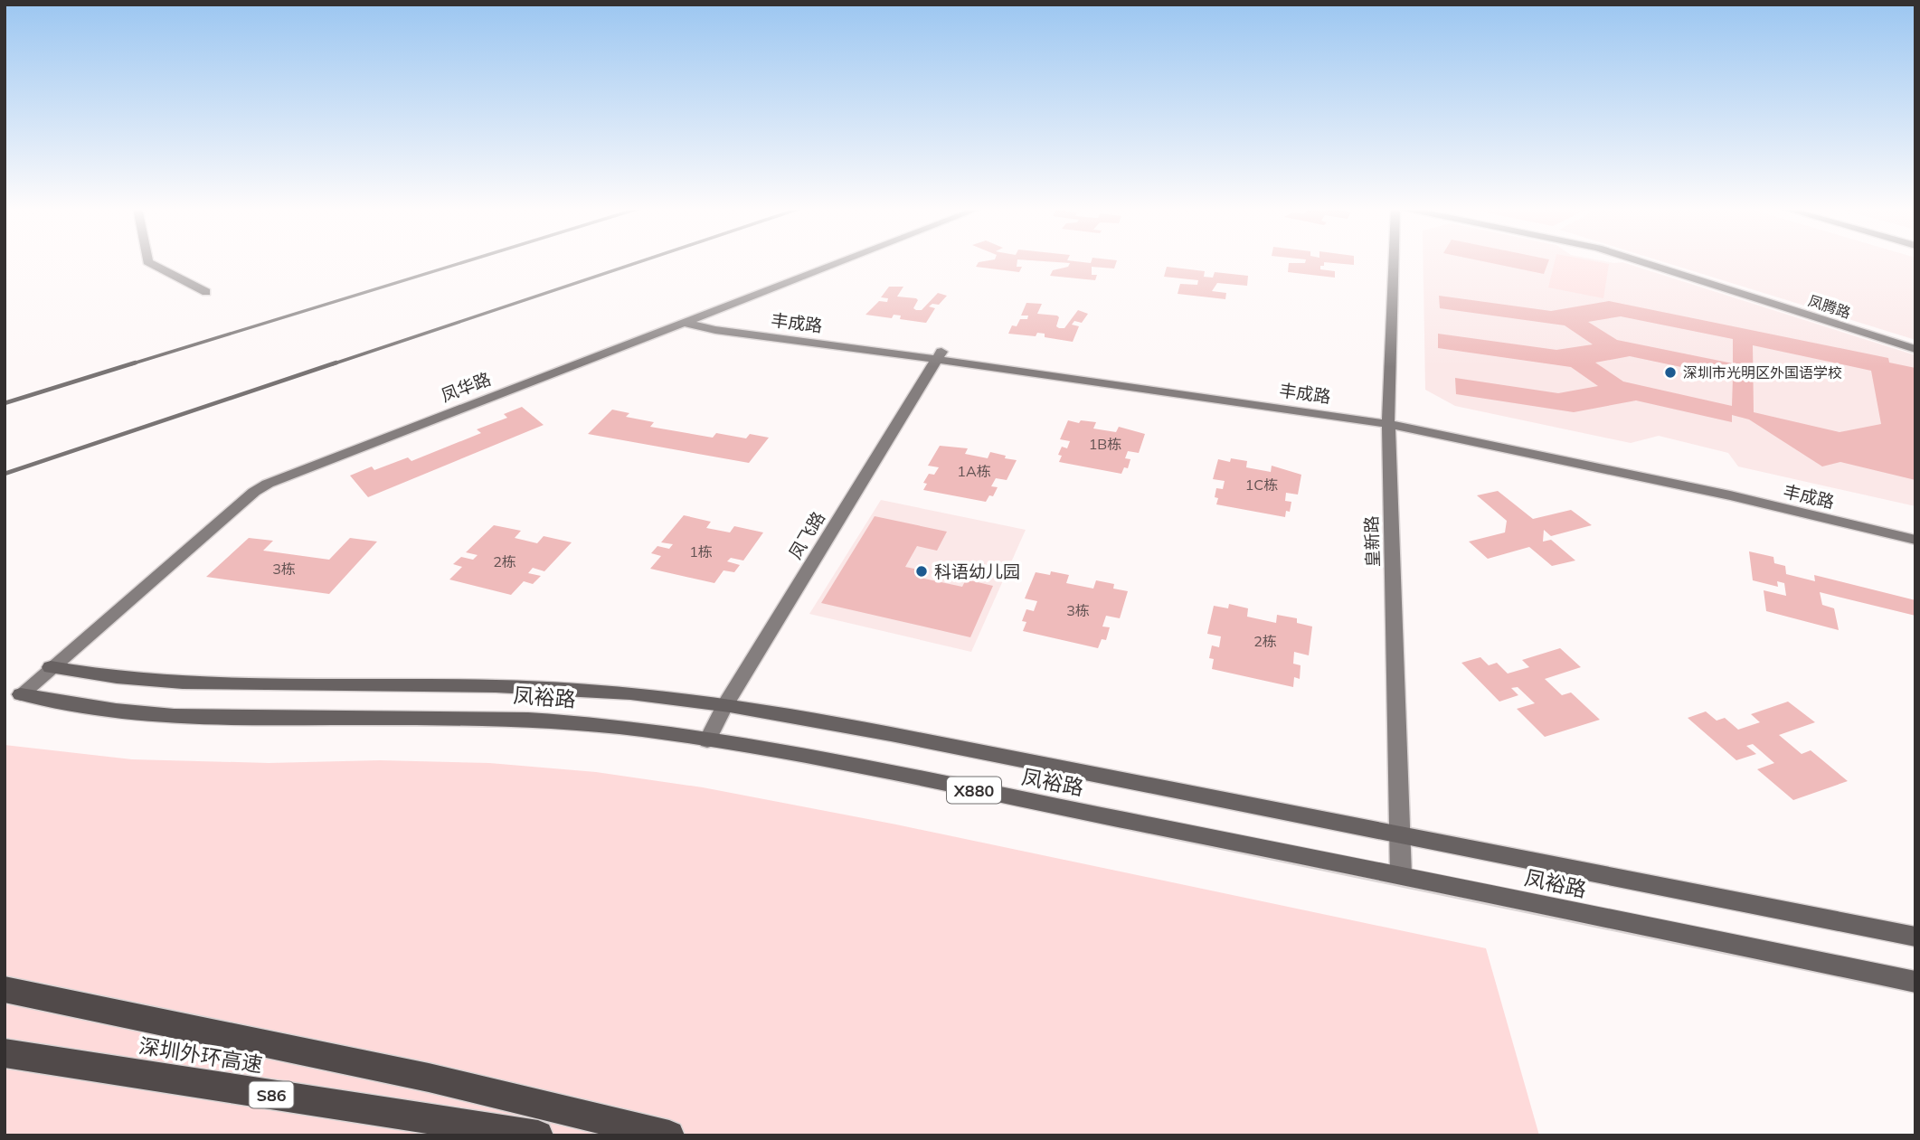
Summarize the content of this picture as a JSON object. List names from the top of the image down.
{
  "streets": {
    "highway": ["深圳外环高速", "S86"],
    "main road": ["凤裕路", "X880"],
    "street": [
      "凤腾路",
      "丰成路",
      "凤华路",
      "凤飞路",
      "皇新路"
    ]
  },
  "crossings": [
    ["丰成路", "凤华路"],
    ["丰成路", "凤飞路"],
    ["丰成路", "皇新路"],
    ["凤华路", "凤裕路"],
    ["凤飞路", "凤裕路"],
    ["皇新路", "凤裕路"]
  ],
  "places": ["深圳市光明区外国语学校", "科语幼儿园"],
  "house_numbers": [
    "1B栋",
    "1A栋",
    "1C栋",
    "1栋",
    "2栋",
    "3栋",
    "3栋",
    "2栋"
  ]
}
